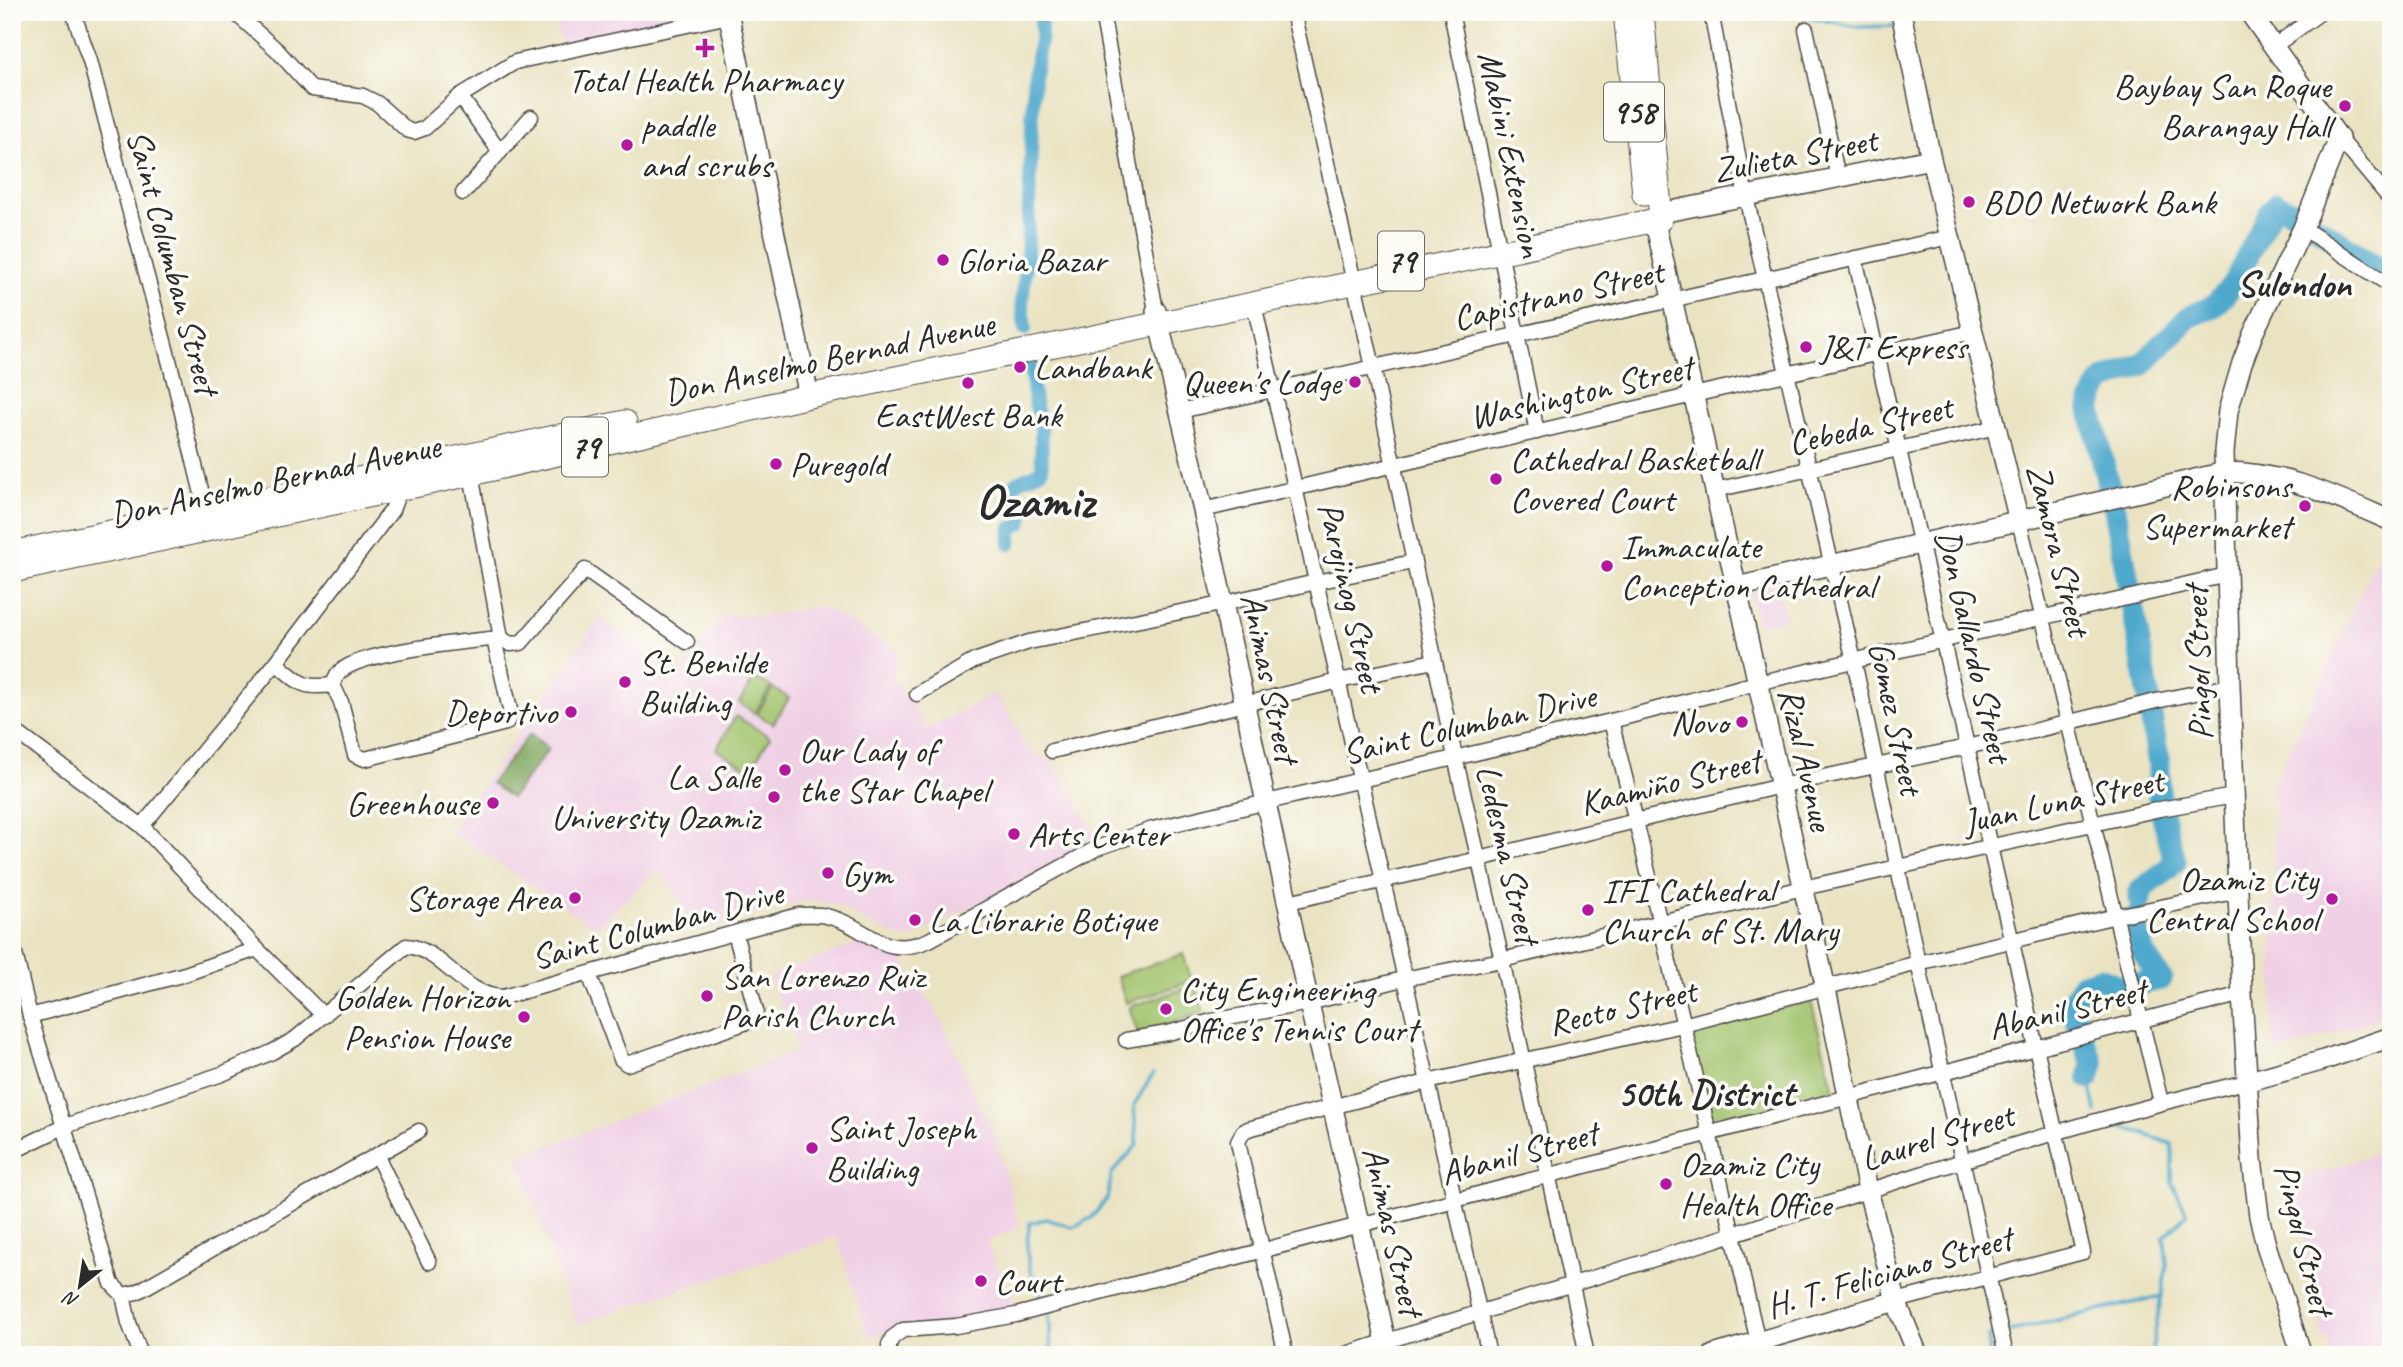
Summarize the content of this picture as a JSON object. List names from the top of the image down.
{
  "streets": {
    "main road": ["958", "79", "Don Anselmo Bernad Avenue"],
    "street": [
      "Mabini Extension",
      "Zulieta Street",
      "Saint Columban Street",
      "Capistrano Street",
      "Washington Street",
      "Cebeda Street",
      "Zamora Street",
      "Parojinog Street",
      "Don Gallardo Street",
      "Pingol Street",
      "Animas Street",
      "Gomez Street",
      "Saint Columban Drive",
      "Rizal Avenue",
      "Kaamiño Street",
      "Juan Luna Street",
      "Ledesma Street",
      "Recto Street",
      "Abanil Street",
      "Laurel Street",
      "H. T. Feliciano Street"
    ]
  },
  "crossings": [
    ["958", "Zulieta Street"],
    ["958", "Don Anselmo Bernad Avenue"],
    ["958", "Rizal Avenue"],
    ["Mabini Extension", "Capistrano Street"],
    ["Mabini Extension", "Don Anselmo Bernad Avenue"],
    ["Mabini Extension", "Washington Street"],
    ["Zulieta Street", "Don Anselmo Bernad Avenue"],
    ["Zulieta Street", "Zamora Street"],
    ["Zulieta Street", "Gomez Street"],
    ["Zulieta Street", "Rizal Avenue"],
    ["Saint Columban Street", "Don Anselmo Bernad Avenue"],
    ["Capistrano Street", "Zamora Street"],
    ["Capistrano Street", "Parojinog Street"],
    ["Capistrano Street", "Don Gallardo Street"],
    ["Capistrano Street", "Animas Street"],
    ["Capistrano Street", "Gomez Street"],
    ["Capistrano Street", "Rizal Avenue"],
    ["Capistrano Street", "Ledesma Street"],
    ["Don Anselmo Bernad Avenue", "Parojinog Street"],
    ["Don Anselmo Bernad Avenue", "Animas Street"],
    ["Don Anselmo Bernad Avenue", "Rizal Avenue"],
    ["Don Anselmo Bernad Avenue", "Ledesma Street"],
    ["Washington Street", "Zamora Street"],
    ["Washington Street", "Parojinog Street"],
    ["Washington Street", "Don Gallardo Street"],
    ["Washington Street", "Animas Street"],
    ["Washington Street", "Gomez Street"],
    ["Washington Street", "Rizal Avenue"],
    ["Washington Street", "Ledesma Street"],
    ["Cebeda Street", "Zamora Street"],
    ["Cebeda Street", "Don Gallardo Street"],
    ["Cebeda Street", "Gomez Street"],
    ["Cebeda Street", "Rizal Avenue"],
    ["Zamora Street", "Saint Columban Drive"],
    ["Zamora Street", "Kaamiño Street"],
    ["Zamora Street", "Juan Luna Street"],
    ["Zamora Street", "Recto Street"],
    ["Zamora Street", "Abanil Street"],
    ["Zamora Street", "Laurel Street"],
    ["Parojinog Street", "Saint Columban Drive"],
    ["Parojinog Street", "Kaamiño Street"],
    ["Parojinog Street", "Juan Luna Street"],
    ["Parojinog Street", "Recto Street"],
    ["Parojinog Street", "Abanil Street"],
    ["Parojinog Street", "Laurel Street"],
    ["Don Gallardo Street", "Saint Columban Drive"],
    ["Don Gallardo Street", "Kaamiño Street"],
    ["Don Gallardo Street", "Juan Luna Street"],
    ["Don Gallardo Street", "Recto Street"],
    ["Don Gallardo Street", "Abanil Street"],
    ["Don Gallardo Street", "Laurel Street"],
    ["Don Gallardo Street", "H. T. Feliciano Street"],
    ["Pingol Street", "Saint Columban Drive"],
    ["Pingol Street", "Kaamiño Street"],
    ["Pingol Street", "Juan Luna Street"],
    ["Pingol Street", "Recto Street"],
    ["Pingol Street", "Abanil Street"],
    ["Pingol Street", "Laurel Street"],
    ["Animas Street", "Saint Columban Drive"],
    ["Animas Street", "Kaamiño Street"],
    ["Animas Street", "Juan Luna Street"],
    ["Animas Street", "Recto Street"],
    ["Animas Street", "Abanil Street"],
    ["Animas Street", "Laurel Street"],
    ["Gomez Street", "Saint Columban Drive"],
    ["Gomez Street", "Kaamiño Street"],
    ["Gomez Street", "Juan Luna Street"],
    ["Gomez Street", "Recto Street"],
    ["Gomez Street", "Abanil Street"],
    ["Gomez Street", "Laurel Street"],
    ["Gomez Street", "H. T. Feliciano Street"],
    ["Saint Columban Drive", "Rizal Avenue"],
    ["Saint Columban Drive", "Ledesma Street"],
    ["Rizal Avenue", "Kaamiño Street"],
    ["Rizal Avenue", "Juan Luna Street"],
    ["Rizal Avenue", "Recto Street"],
    ["Rizal Avenue", "Abanil Street"],
    ["Rizal Avenue", "Laurel Street"],
    ["Rizal Avenue", "H. T. Feliciano Street"],
    ["Kaamiño Street", "Ledesma Street"],
    ["Juan Luna Street", "Ledesma Street"],
    ["Ledesma Street", "Recto Street"],
    ["Ledesma Street", "Abanil Street"],
    ["Ledesma Street", "Laurel Street"],
    ["Recto Street", "Abanil Street"]
  ],
  "districts": ["Sulondon", "Ozamiz", "50th District"],
  "places": {
    "health": ["Total Health Pharmacy"],
    "other": [
      "Baybay San Roque Barangay Hall",
      "paddle and scrubs",
      "BDO Network Bank",
      "Gloria Bazar",
      "J&T Express",
      "Landbank",
      "Queen's Lodge",
      "EastWest Bank",
      "Puregold",
      "Cathedral Basketball Covered Court",
      "Robinsons Supermarket",
      "Immaculate Conception Cathedral",
      "St. Benilde Building",
      "Deportivo",
      "Novo",
      "Our Lady of the Star Chapel",
      "La Salle University Ozamiz",
      "Greenhouse",
      "Arts Center",
      "Gym",
      "Storage Area",
      "Ozamiz City Central School",
      "IFI Cathedral Church of St. Mary",
      "La Librarie Botique",
      "San Lorenzo Ruiz Parish Church",
      "City Engineering Office's Tennis Court",
      "Golden Horizon Pension House",
      "Saint Joseph Building",
      "Ozamiz City Health Office",
      "Court"
    ]
  },
  "north": "bottom left"
}
